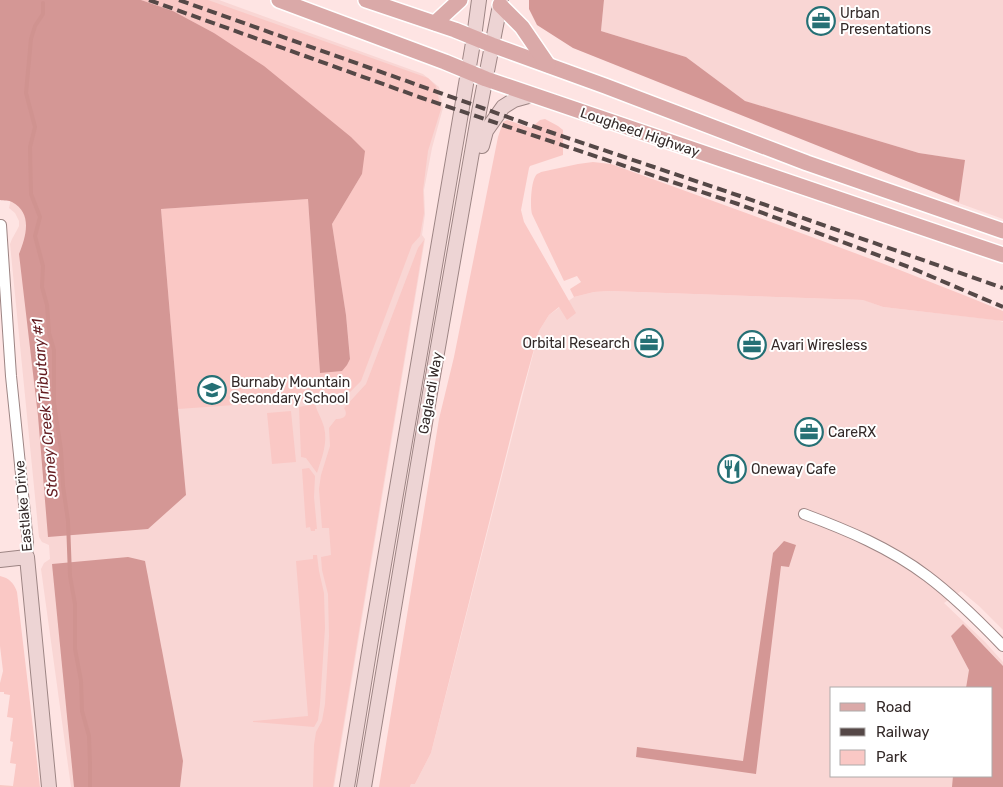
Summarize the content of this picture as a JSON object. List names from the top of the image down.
{
  "streets": {
    "main road": ["Lougheed Highway", "Gaglardi Way", "Eastlake Drive"]
  },
  "crossings": [
    ["Lougheed Highway", "Gaglardi Way"]
  ],
  "water": ["Stoney Creek Tributary #1"],
  "places": {
    "office": [
      "Urban Presentations",
      "Orbital Research",
      "Avari Wiresless",
      "CareRX"
    ],
    "school or university": ["Burnaby Mountain Secondary School"],
    "restaurant": ["Oneway Cafe"]
  },
  "legend": ["Road", "Railway", "Park"]
}
